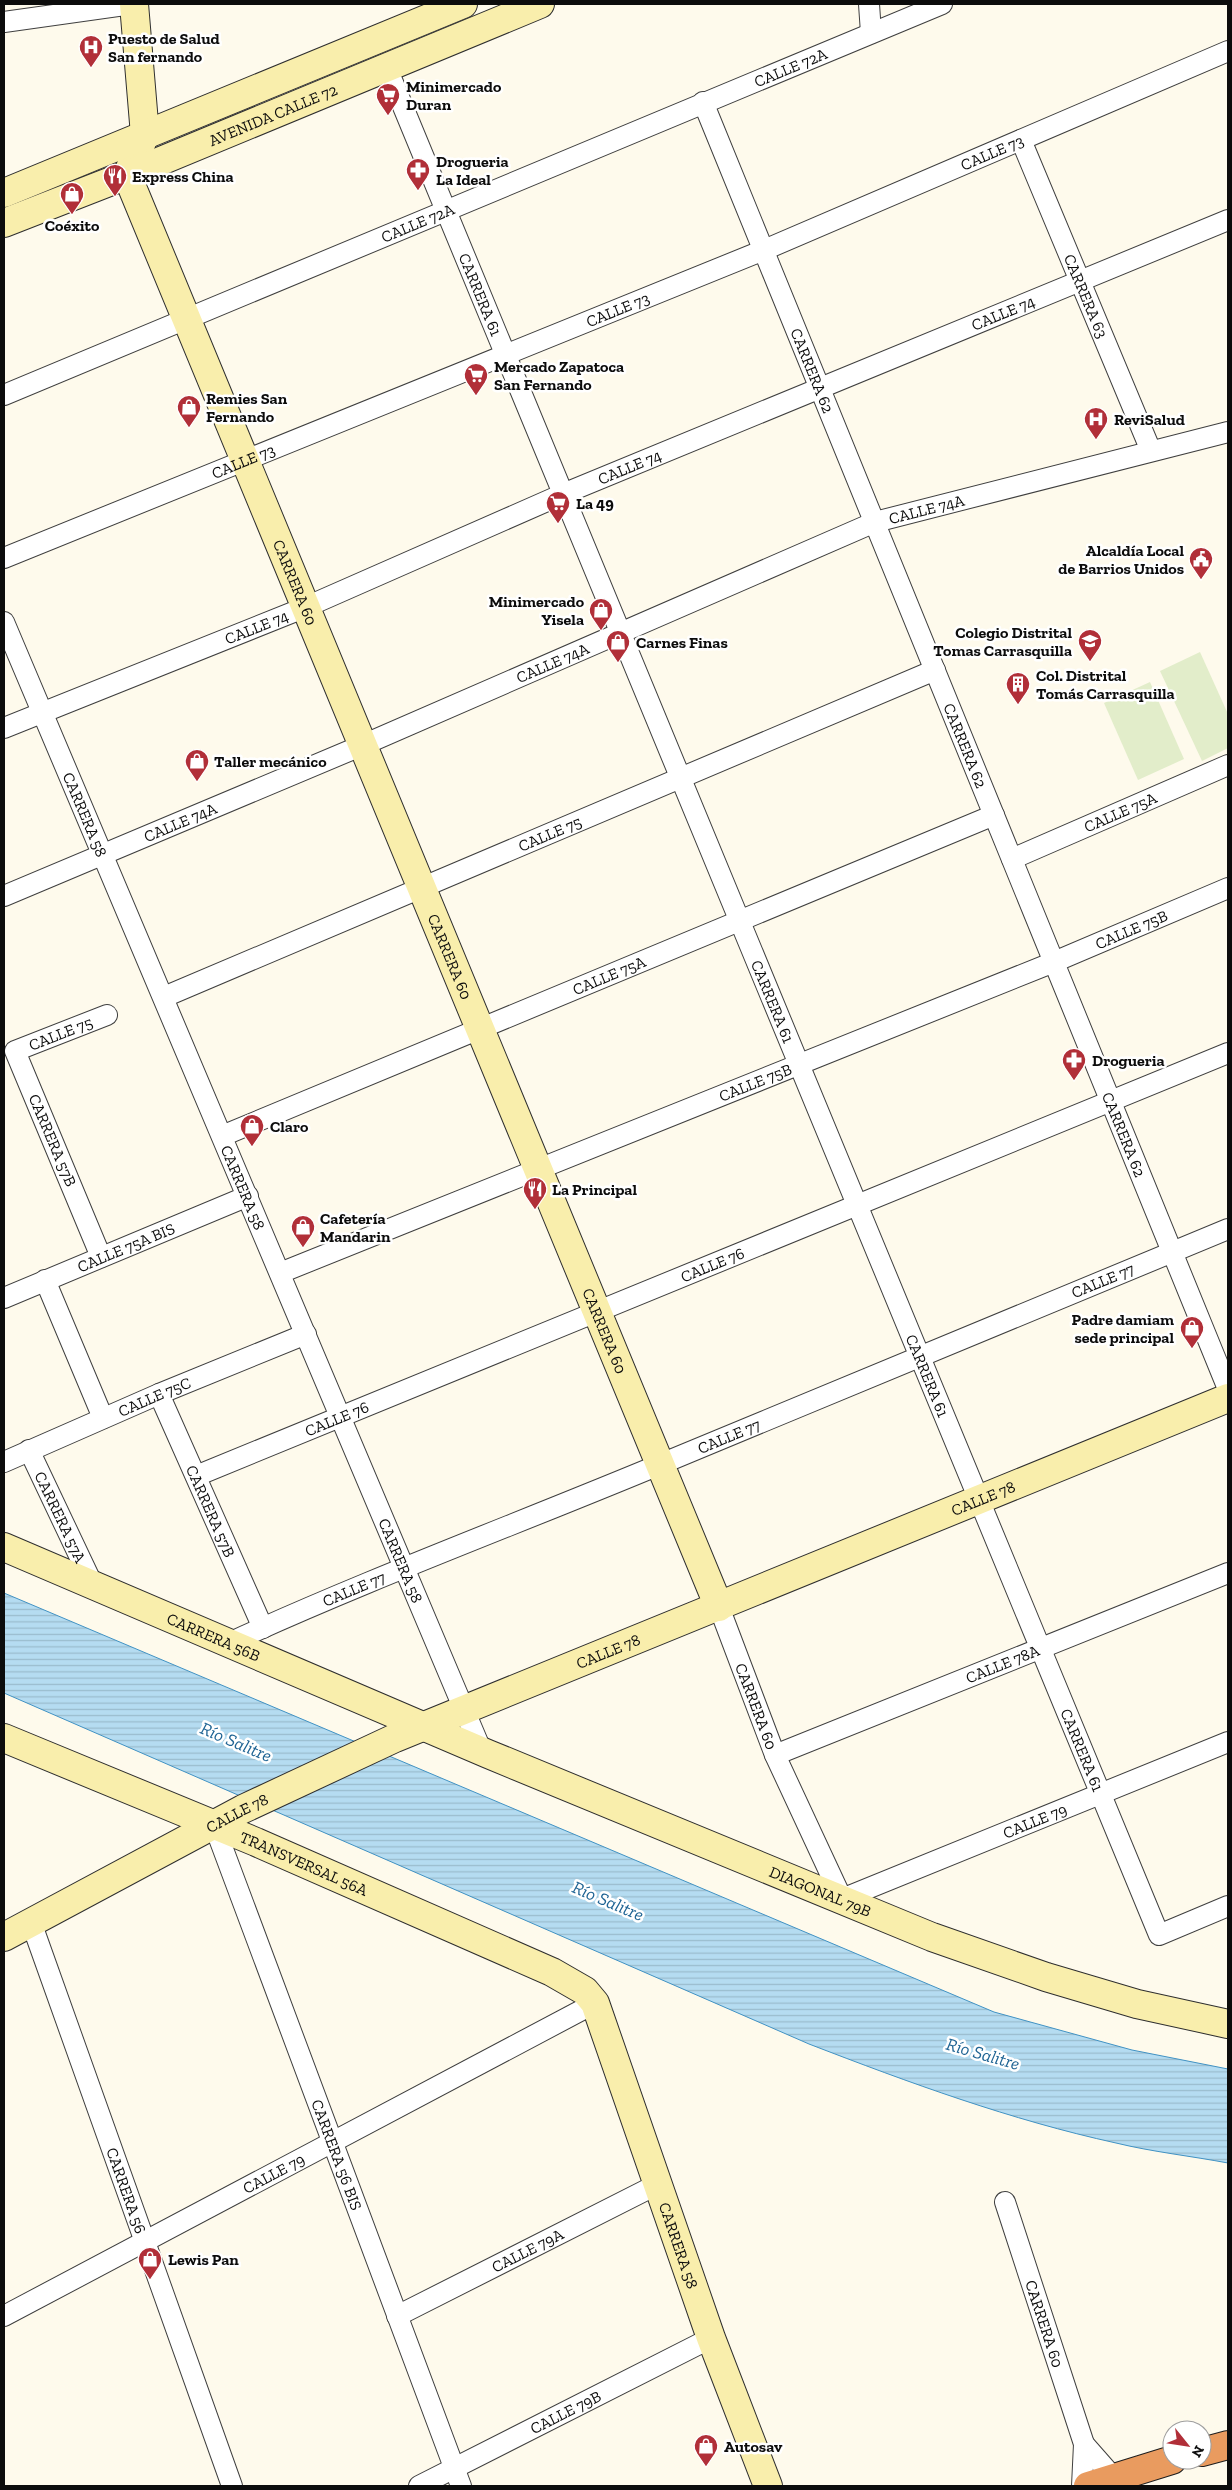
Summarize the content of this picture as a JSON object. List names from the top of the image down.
{
  "streets": {
    "main road": [
      "AVENIDA CALLE 72",
      "CARRERA 60",
      "CARRERA 58",
      "CALLE 78",
      "CARRERA 56B",
      "TRANSVERSAL 56A",
      "DIAGONAL 79B"
    ],
    "street": [
      "CALLE 72A",
      "CALLE 73",
      "CARRERA 61",
      "CARRERA 63",
      "CALLE 74",
      "CARRERA 62",
      "CALLE 74A",
      "CALLE 75A",
      "CALLE 75",
      "CALLE 75B",
      "CARRERA 57B",
      "CALLE 75A BIS",
      "CALLE 76",
      "CALLE 77",
      "CALLE 75C",
      "CARRERA 57A",
      "CALLE 78A",
      "CALLE 79",
      "CARRERA 56 BIS",
      "CARRERA 56",
      "CALLE 79A",
      "CALLE 79B"
    ]
  },
  "crossings": [
    ["CALLE 72A", "CARRERA 61"],
    ["CALLE 72A", "CARRERA 62"],
    ["CALLE 72A", "CARRERA 60"],
    ["AVENIDA CALLE 72", "CARRERA 61"],
    ["AVENIDA CALLE 72", "CARRERA 60"],
    ["CALLE 73", "CARRERA 61"],
    ["CALLE 73", "CARRERA 63"],
    ["CALLE 73", "CARRERA 62"],
    ["CALLE 73", "CARRERA 60"],
    ["CARRERA 61", "CALLE 74"],
    ["CARRERA 61", "CALLE 74A"],
    ["CARRERA 61", "CALLE 75A"],
    ["CARRERA 61", "CALLE 75"],
    ["CARRERA 61", "CALLE 75B"],
    ["CARRERA 61", "CALLE 76"],
    ["CARRERA 61", "CALLE 77"],
    ["CARRERA 61", "CALLE 78"],
    ["CARRERA 61", "CALLE 78A"],
    ["CARRERA 61", "CALLE 79"],
    ["CARRERA 63", "CALLE 74"],
    ["CARRERA 63", "CALLE 74A"],
    ["CALLE 74", "CARRERA 62"],
    ["CALLE 74", "CARRERA 60"],
    ["CALLE 74", "CARRERA 58"],
    ["CARRERA 62", "CALLE 74A"],
    ["CARRERA 62", "CALLE 75A"],
    ["CARRERA 62", "CALLE 75"],
    ["CARRERA 62", "CALLE 75B"],
    ["CARRERA 62", "CALLE 76"],
    ["CARRERA 62", "CALLE 77"],
    ["CALLE 74A", "CARRERA 60"],
    ["CALLE 74A", "CARRERA 58"],
    ["CARRERA 60", "CALLE 75A"],
    ["CARRERA 60", "CALLE 75"],
    ["CARRERA 60", "CALLE 75B"],
    ["CARRERA 60", "CALLE 76"],
    ["CARRERA 60", "CALLE 77"],
    ["CARRERA 60", "CALLE 78"],
    ["CARRERA 60", "CALLE 78A"],
    ["CARRERA 60", "CALLE 79"],
    ["CARRERA 60", "DIAGONAL 79B"],
    ["CALLE 75A", "CARRERA 58"],
    ["CARRERA 58", "CALLE 75"],
    ["CARRERA 58", "CALLE 75B"],
    ["CARRERA 58", "CALLE 75A BIS"],
    ["CARRERA 58", "CALLE 76"],
    ["CARRERA 58", "CALLE 77"],
    ["CARRERA 58", "CALLE 75C"],
    ["CARRERA 58", "CALLE 78"],
    ["CARRERA 58", "CALLE 79"],
    ["CARRERA 58", "TRANSVERSAL 56A"],
    ["CARRERA 58", "DIAGONAL 79B"],
    ["CARRERA 58", "CALLE 79A"],
    ["CARRERA 58", "CALLE 79B"],
    ["CALLE 75", "CARRERA 57B"],
    ["CARRERA 57B", "CALLE 75A BIS"],
    ["CARRERA 57B", "CALLE 76"],
    ["CARRERA 57B", "CALLE 77"],
    ["CARRERA 57B", "CALLE 75C"],
    ["CALLE 77", "CARRERA 56B"],
    ["CALLE 75C", "CARRERA 57A"],
    ["CALLE 78", "CARRERA 56B"],
    ["CALLE 78", "TRANSVERSAL 56A"],
    ["CALLE 78", "DIAGONAL 79B"],
    ["CALLE 78", "CARRERA 56 BIS"],
    ["CALLE 78", "CARRERA 56"],
    ["CARRERA 57A", "CARRERA 56B"],
    ["CARRERA 56B", "DIAGONAL 79B"],
    ["CALLE 79", "TRANSVERSAL 56A"],
    ["CALLE 79", "DIAGONAL 79B"],
    ["CALLE 79", "CARRERA 56 BIS"],
    ["CALLE 79", "CARRERA 56"],
    ["TRANSVERSAL 56A", "CARRERA 56 BIS"],
    ["CARRERA 56 BIS", "CALLE 79A"],
    ["CARRERA 56 BIS", "CALLE 79B"]
  ],
  "water": ["Río Salitre"],
  "places": {
    "hospital": ["Puesto de Salud San fernando", "ReviSalud"],
    "supermarket": ["Minimercado Duran", "Mercado Zapatoca San Fernando", "La 49"],
    "pharmacy": ["Drogueria La Ideal", "Drogueria"],
    "restaurant": ["Express China", "La Principal"],
    "shop": [
      "Coéxito",
      "Remies San Fernando",
      "Minimercado Yisela",
      "Carnes Finas",
      "Taller mecánico",
      "Claro",
      "Cafetería Mandarin",
      "Padre damiam sede principal",
      "Lewis Pan",
      "Autosav"
    ],
    "public building": ["Alcaldía Local de Barrios Unidos"],
    "school or university": ["Colegio Distrital Tomas Carrasquilla"],
    "building": ["Col. Distrital Tomás Carrasquilla"]
  },
  "north": "bottom right"
}
